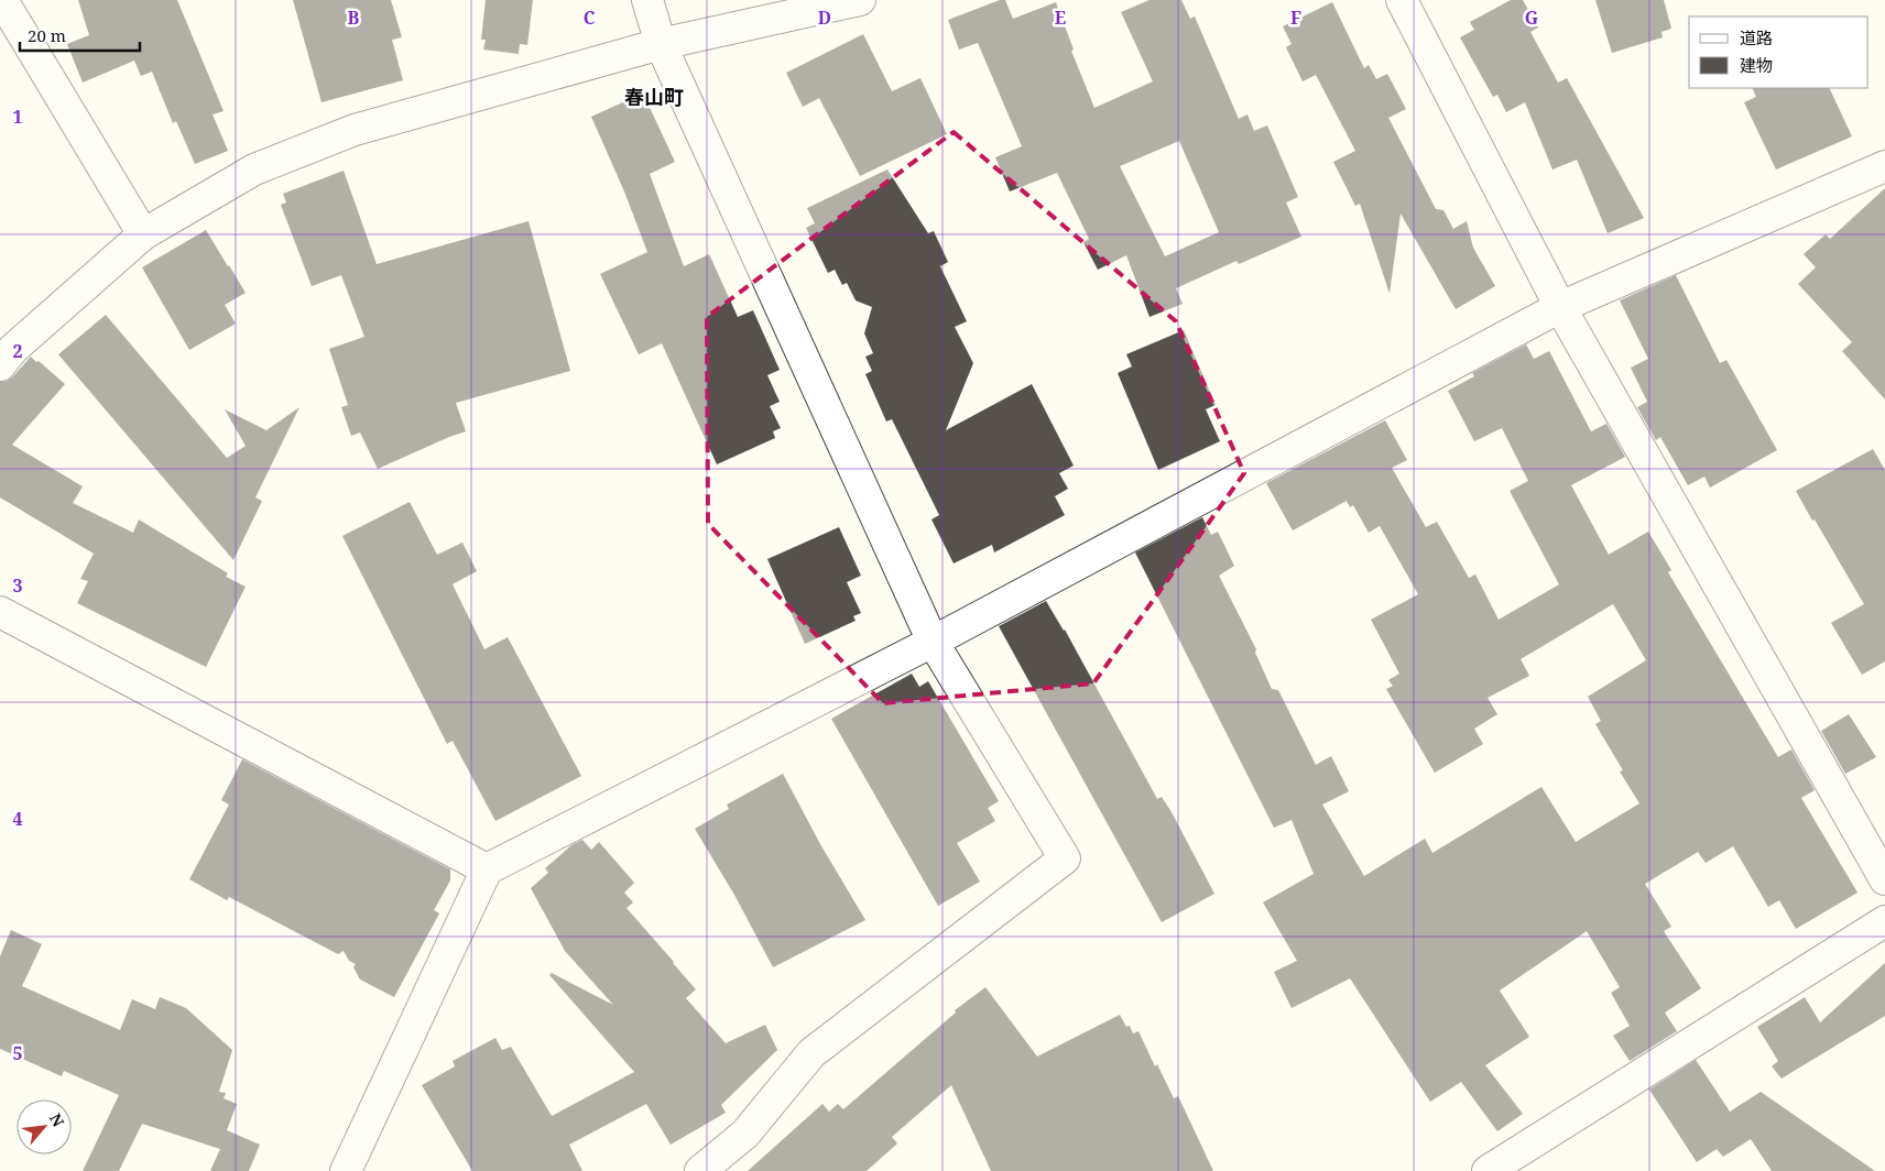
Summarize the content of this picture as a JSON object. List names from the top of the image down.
{
  "districts": ["春山町"],
  "legend": ["道路", "建物"],
  "scale_bar": "20 m",
  "north": "top right",
  "grid": {
    "columns": [
      "B",
      "C",
      "D",
      "E",
      "F",
      "G"
    ],
    "rows": [
      "1",
      "2",
      "3",
      "4",
      "5"
    ]
  }
}
